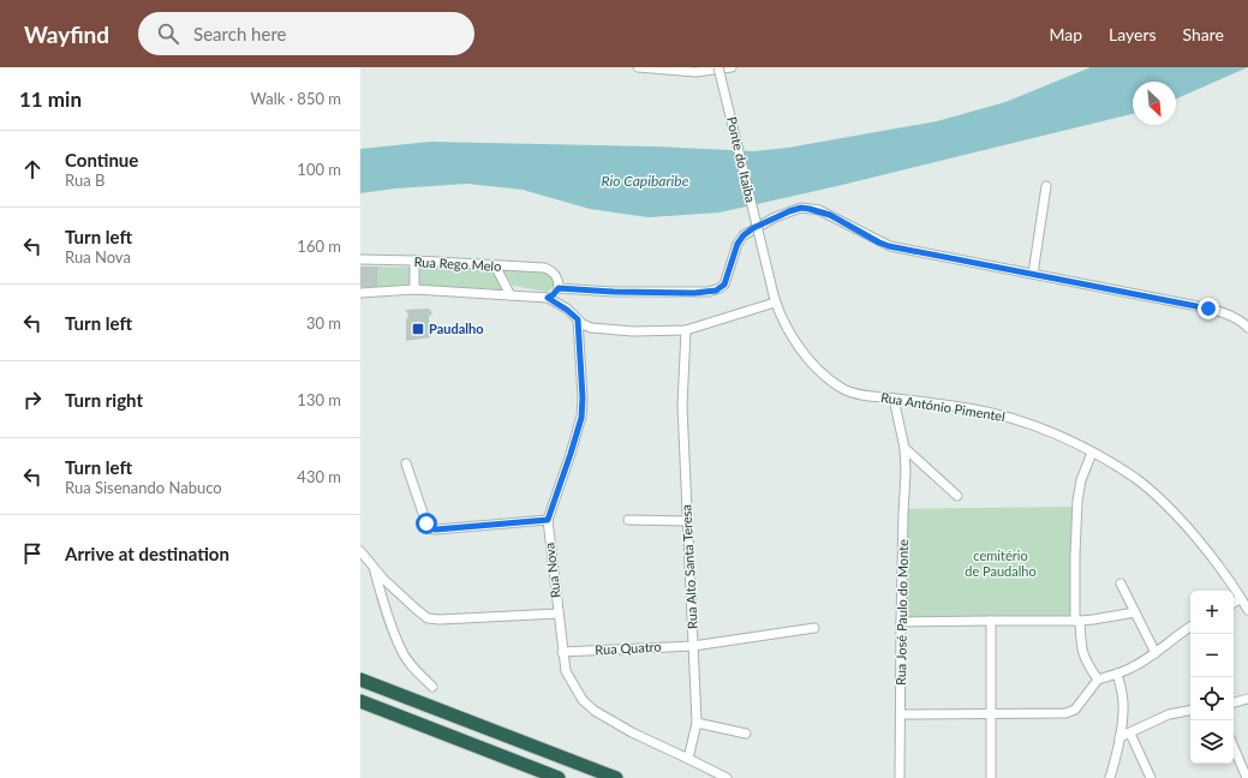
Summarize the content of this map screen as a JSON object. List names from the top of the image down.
{
  "streets": {
    "street": [
      "Ponte do Itaiba",
      "Rua Rego Melo",
      "Rua António Pimentel",
      "Rua Alto Santa Teresa",
      "Rua Nova",
      "Rua José Paulo do Monte",
      "Rua Quatro"
    ]
  },
  "crossings": [
    ["Ponte do Itaiba", "Rua António Pimentel"],
    ["Rua António Pimentel", "Rua José Paulo do Monte"],
    ["Rua Alto Santa Teresa", "Rua Nova"],
    ["Rua Alto Santa Teresa", "Rua Quatro"],
    ["Rua Nova", "Rua Quatro"]
  ],
  "water": ["Rio Capibaribe"],
  "parks": ["cemitério de Paudalho"],
  "places": {
    "transit": ["Paudalho"]
  },
  "north": "bottom right",
  "page": {
    "header": "Wayfind",
    "search": "Search here",
    "nav": ["Map", "Layers", "Share"],
    "heading": ["11 min", "Walk · 850 m"],
    "list": [
      ["Continue", "Rua B", "100 m"],
      ["Turn left", "Rua Nova", "160 m"],
      ["Turn left", "30 m"],
      ["Turn right", "130 m"],
      ["Turn left", "Rua Sisenando Nabuco", "430 m"],
      "Arrive at destination"
    ],
    "map_buttons": ["+", "−"]
  }
}
